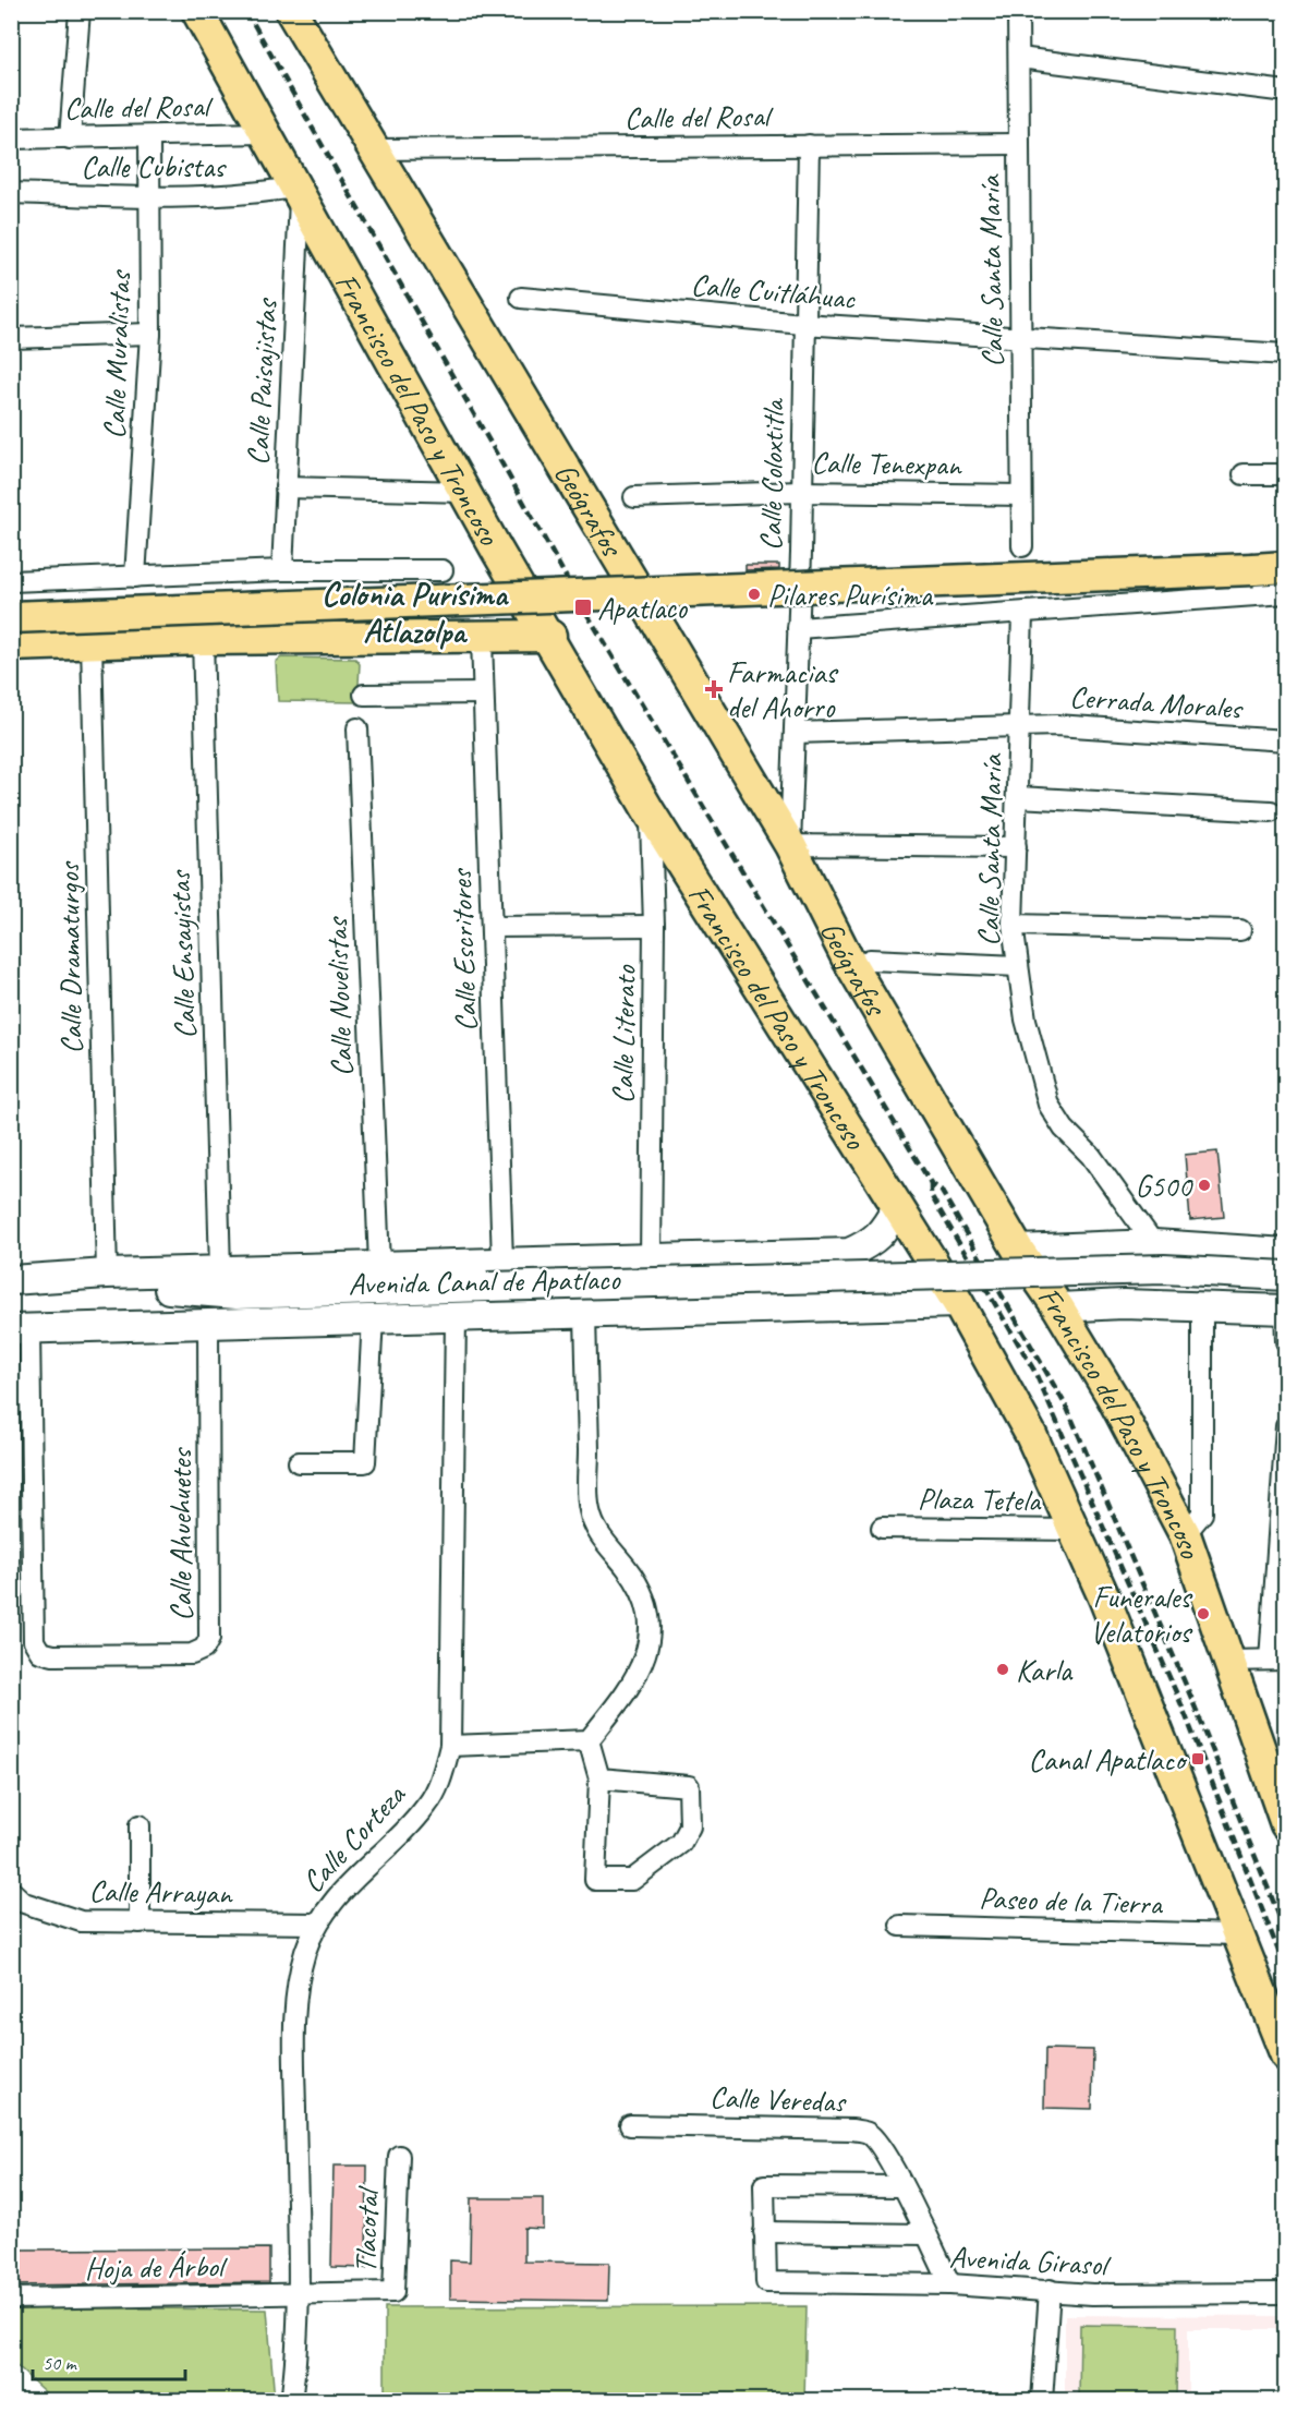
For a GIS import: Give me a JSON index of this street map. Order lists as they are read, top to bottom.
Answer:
{
  "streets": {
    "main road": ["Francisco del Paso y Troncoso", "Geógrafos"],
    "street": [
      "Calle del Rosal",
      "Calle Cubistas",
      "Calle Santa María",
      "Calle Cuitláhuac",
      "Calle Muralistas",
      "Calle Paisajistas",
      "Calle Tenexpan",
      "Calle Coloxtitla",
      "Cerrada Morales",
      "Calle Escritores",
      "Calle Ensayistas",
      "Calle Dramaturgos",
      "Calle Novelistas",
      "Calle Literato",
      "Avenida Canal de Apatlaco",
      "Plaza Tetela",
      "Calle Ahuehuetes",
      "Calle Corteza",
      "Calle Arrayan",
      "Paseo de la Tierra",
      "Calle Veredas",
      "Tlacotal",
      "Avenida Girasol",
      "Hoja de Árbol"
    ]
  },
  "crossings": [
    ["Calle del Rosal", "Calle Santa María"],
    ["Calle del Rosal", "Calle Muralistas"],
    ["Calle del Rosal", "Francisco del Paso y Troncoso"],
    ["Calle del Rosal", "Calle Coloxtitla"],
    ["Calle del Rosal", "Geógrafos"],
    ["Calle Cubistas", "Calle Muralistas"],
    ["Calle Cubistas", "Calle Paisajistas"],
    ["Calle Cubistas", "Francisco del Paso y Troncoso"],
    ["Calle Santa María", "Calle Cuitláhuac"],
    ["Calle Santa María", "Calle Tenexpan"],
    ["Calle Santa María", "Cerrada Morales"],
    ["Calle Cuitláhuac", "Calle Coloxtitla"],
    ["Calle Paisajistas", "Francisco del Paso y Troncoso"],
    ["Francisco del Paso y Troncoso", "Geógrafos"],
    ["Francisco del Paso y Troncoso", "Calle Literato"],
    ["Francisco del Paso y Troncoso", "Avenida Canal de Apatlaco"],
    ["Francisco del Paso y Troncoso", "Plaza Tetela"],
    ["Francisco del Paso y Troncoso", "Paseo de la Tierra"],
    ["Calle Tenexpan", "Calle Coloxtitla"],
    ["Calle Coloxtitla", "Geógrafos"],
    ["Calle Coloxtitla", "Cerrada Morales"],
    ["Calle Escritores", "Avenida Canal de Apatlaco"],
    ["Calle Ensayistas", "Avenida Canal de Apatlaco"],
    ["Calle Dramaturgos", "Avenida Canal de Apatlaco"],
    ["Calle Novelistas", "Avenida Canal de Apatlaco"],
    ["Calle Literato", "Avenida Canal de Apatlaco"],
    ["Avenida Canal de Apatlaco", "Calle Ahuehuetes"],
    ["Avenida Canal de Apatlaco", "Calle Corteza"],
    ["Calle Corteza", "Calle Arrayan"],
    ["Calle Corteza", "Tlacotal"],
    ["Calle Corteza", "Hoja de Árbol"],
    ["Calle Veredas", "Avenida Girasol"],
    ["Tlacotal", "Hoja de Árbol"]
  ],
  "districts": ["Colonia Purísima Atlazolpa"],
  "places": {
    "other": [
      "Pilares Purísima",
      "G500",
      "Funerales Velatorios",
      "Karla"
    ],
    "transit": ["Apatlaco", "Canal Apatlaco"],
    "health": ["Farmacias del Ahorro"]
  },
  "scale_bar": "50 m"
}
